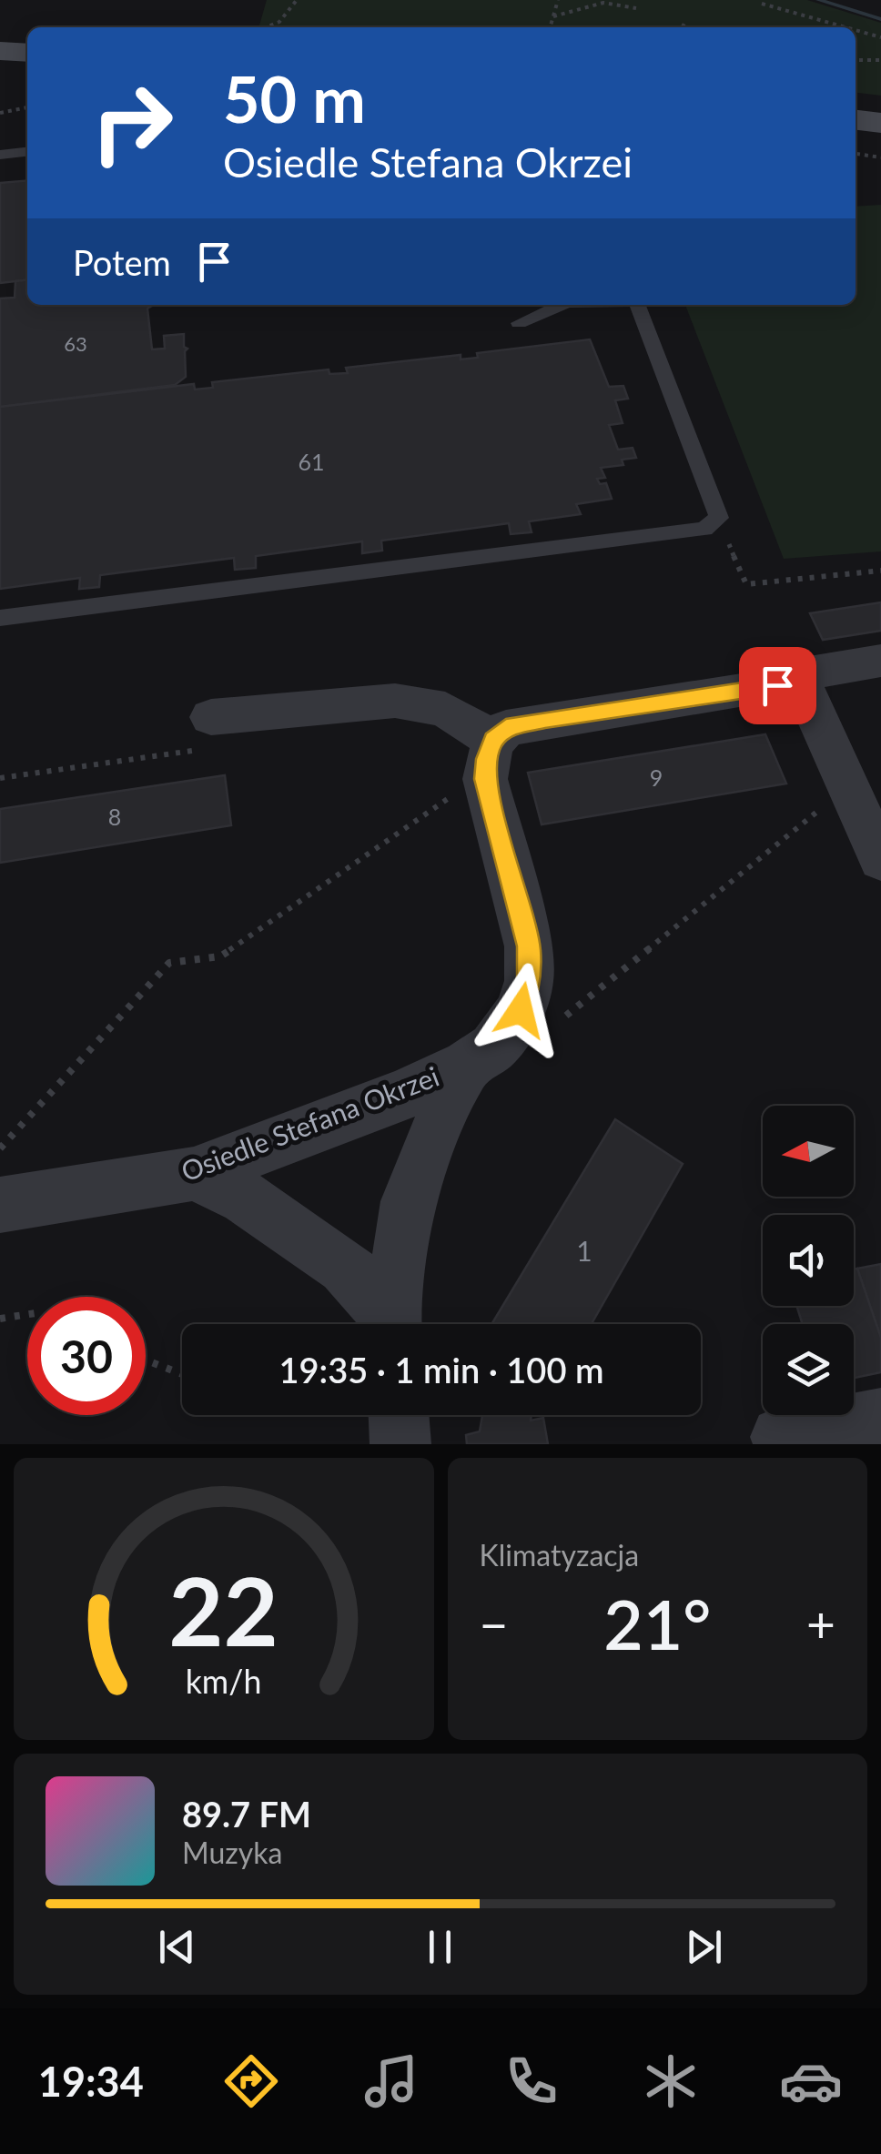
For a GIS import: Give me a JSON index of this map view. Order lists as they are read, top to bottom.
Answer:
{
  "streets": {
    "street": ["Osiedle Stefana Okrzei"]
  },
  "house_numbers": [
    "63",
    "61",
    "9",
    "8",
    "1"
  ],
  "north": "left",
  "page": {
    "turn": ["50 m", "Osiedle Stefana Okrzei"],
    "then": "Potem",
    "limit": "30",
    "trip": "19:35 · 1 min · 100 m",
    "tile": "Klimatyzacja",
    "heat": ["−", "21°", "+"],
    "song": ["89.7 FM", "Muzyka"],
    "tabs": "19:34",
    "gauge": ["22", "km/h"]
  }
}
